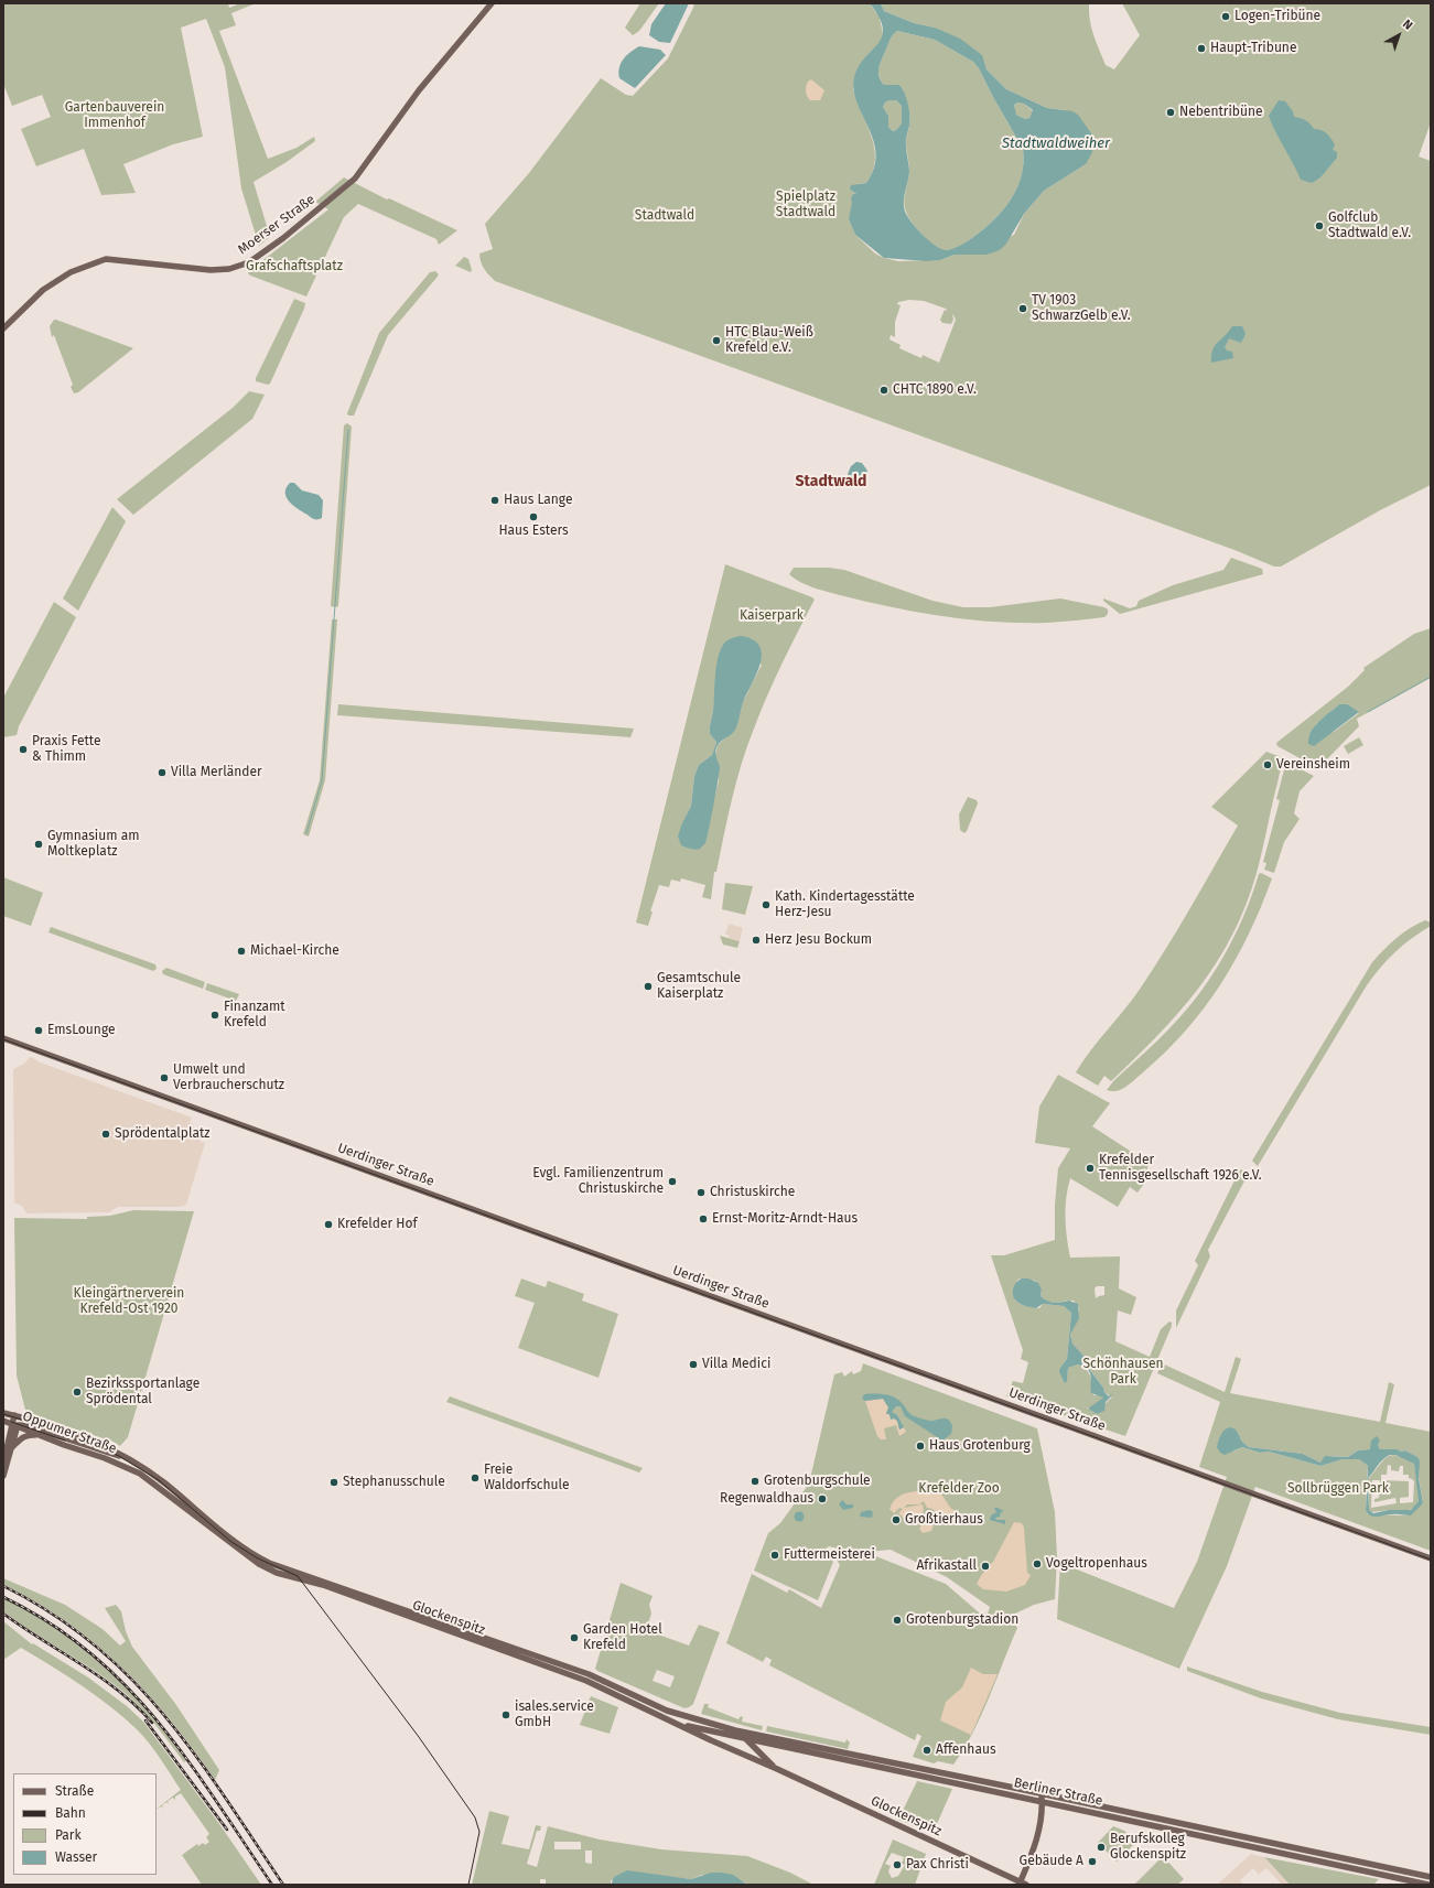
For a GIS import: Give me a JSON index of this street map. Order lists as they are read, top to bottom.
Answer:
{
  "streets": {
    "main road": [
      "Moerser Straße",
      "Uerdinger Straße",
      "Oppumer Straße",
      "Glockenspitz",
      "Berliner Straße"
    ]
  },
  "crossings": [
    ["Oppumer Straße", "Glockenspitz"],
    ["Glockenspitz", "Berliner Straße"]
  ],
  "districts": ["Stadtwald"],
  "water": ["Stadtwaldweiher"],
  "parks": [
    "Gartenbauverein Immenhof",
    "Spielplatz Stadtwald",
    "Stadtwald",
    "Grafschaftsplatz",
    "Kaiserpark",
    "Kleingärtnerverein Krefeld-Ost 1920",
    "Schönhausen Park",
    "Krefelder Zoo",
    "Sollbrüggen Park"
  ],
  "places": [
    "Logen-Tribüne",
    "Haupt-Tribune",
    "Nebentribüne",
    "Golfclub Stadtwald e.V.",
    "TV 1903 SchwarzGelb e.V.",
    "HTC Blau-Weiß Krefeld e.V.",
    "CHTC 1890 e.V.",
    "Haus Lange",
    "Haus Esters",
    "Praxis Fette & Thimm",
    "Vereinsheim",
    "Villa Merländer",
    "Gymnasium am Moltkeplatz",
    "Kath. Kindertagesstätte Herz-Jesu",
    "Herz Jesu Bockum",
    "Michael-Kirche",
    "Gesamtschule Kaiserplatz",
    "Finanzamt Krefeld",
    "EmsLounge",
    "Umwelt und Verbraucherschutz",
    "Sprödentalplatz",
    "Krefelder Tennisgesellschaft 1926 e.V.",
    "Evgl. Familienzentrum Christuskirche",
    "Christuskirche",
    "Ernst-Moritz-Arndt-Haus",
    "Krefelder Hof",
    "Villa Medici",
    "Bezirkssportanlage Sprödental",
    "Haus Grotenburg",
    "Freie Waldorfschule",
    "Grotenburgschule",
    "Stephanusschule",
    "Regenwaldhaus",
    "Großtierhaus",
    "Futtermeisterei",
    "Vogeltropenhaus",
    "Afrikastall",
    "Grotenburgstadion",
    "Garden Hotel Krefeld",
    "isales.service GmbH",
    "Affenhaus",
    "Berufskolleg Glockenspitz",
    "Gebäude A",
    "Pax Christi"
  ],
  "legend": [
    "Straße",
    "Bahn",
    "Park",
    "Wasser"
  ],
  "north": "top right"
}
